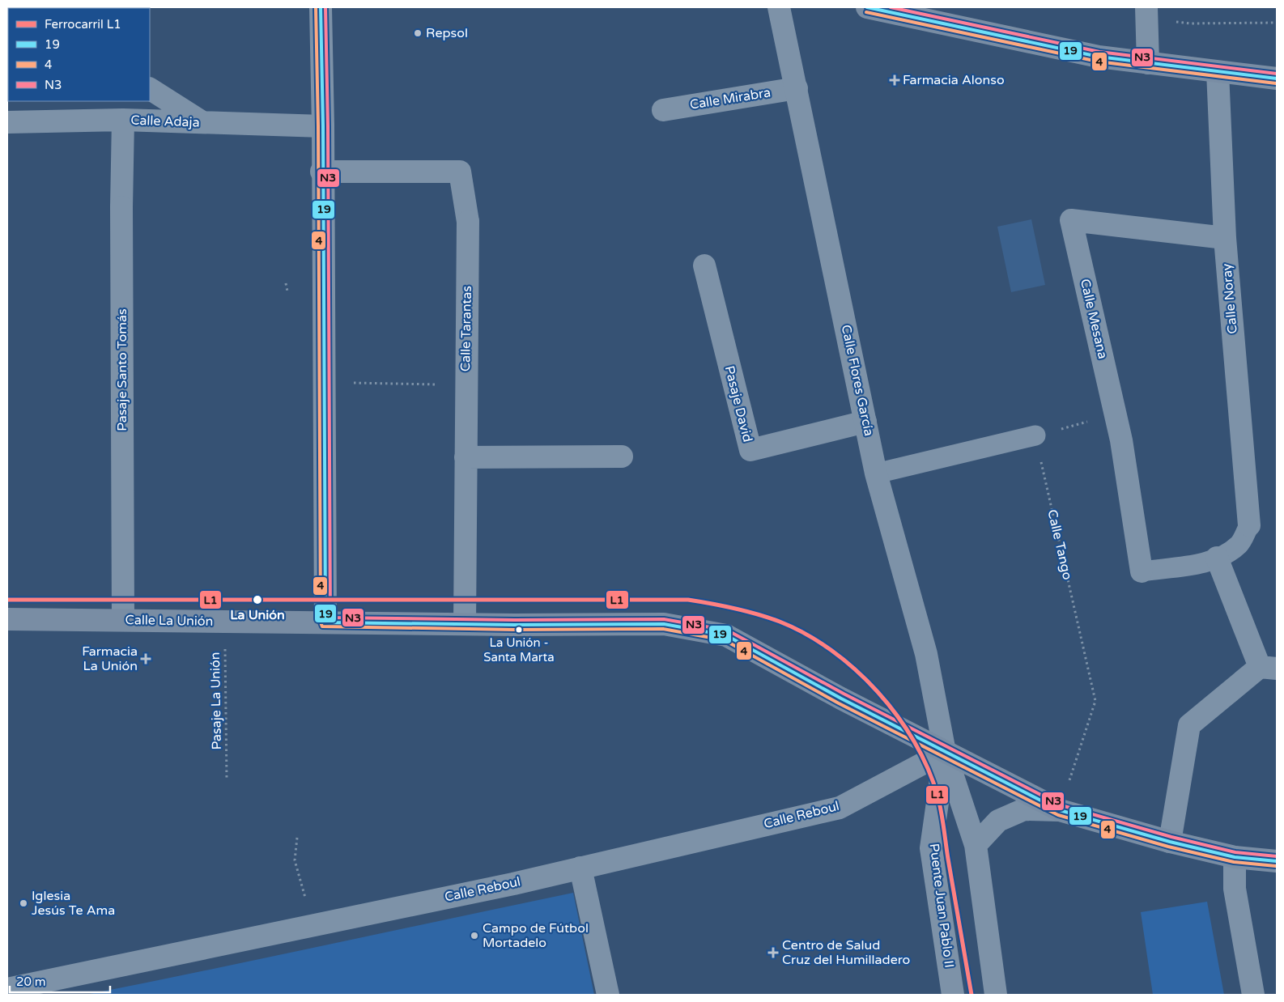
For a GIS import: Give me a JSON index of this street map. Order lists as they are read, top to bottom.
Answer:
{
  "streets": {
    "main road": ["Calle La Unión"],
    "street": [
      "Calle Mirabra",
      "Calle Adaja",
      "Calle Noray",
      "Calle Mesana",
      "Calle Tarantas",
      "Pasaje Santo Tomás",
      "Calle Flores García",
      "Pasaje David",
      "Calle Reboul",
      "Puente Juan Pablo II"
    ],
    "path": ["Calle Tango", "Pasaje La Unión"]
  },
  "crossings": [
    ["Calle Mirabra", "Calle Flores García"],
    ["Calle Adaja", "Pasaje Santo Tomás"],
    ["Calle Noray", "Calle Mesana"],
    ["Calle Tarantas", "Calle La Unión"],
    ["Pasaje Santo Tomás", "Calle La Unión"],
    ["Calle Flores García", "Pasaje David"],
    ["Calle Flores García", "Calle La Unión"],
    ["Calle Flores García", "Calle Reboul"],
    ["Calle Flores García", "Puente Juan Pablo II"],
    ["Calle Tango", "Calle La Unión"],
    ["Calle La Unión", "Pasaje La Unión"],
    ["Calle La Unión", "Calle Reboul"],
    ["Calle La Unión", "Puente Juan Pablo II"],
    ["Calle Reboul", "Puente Juan Pablo II"]
  ],
  "places": {
    "other": [
      "Repsol",
      "La Unión",
      "La Unión - Santa Marta",
      "Iglesia Jesús Te Ama",
      "Campo de Fútbol Mortadelo"
    ],
    "health": ["Farmacia Alonso", "Farmacia La Unión", "Centro de Salud Cruz del Humilladero"]
  },
  "lines": [
    "transit line 19",
    "transit line 4",
    "transit line N3",
    "rail line L1"
  ],
  "legend": [
    "Ferrocarril L1",
    "19",
    "4",
    "N3"
  ],
  "scale_bar": "20 m"
}
